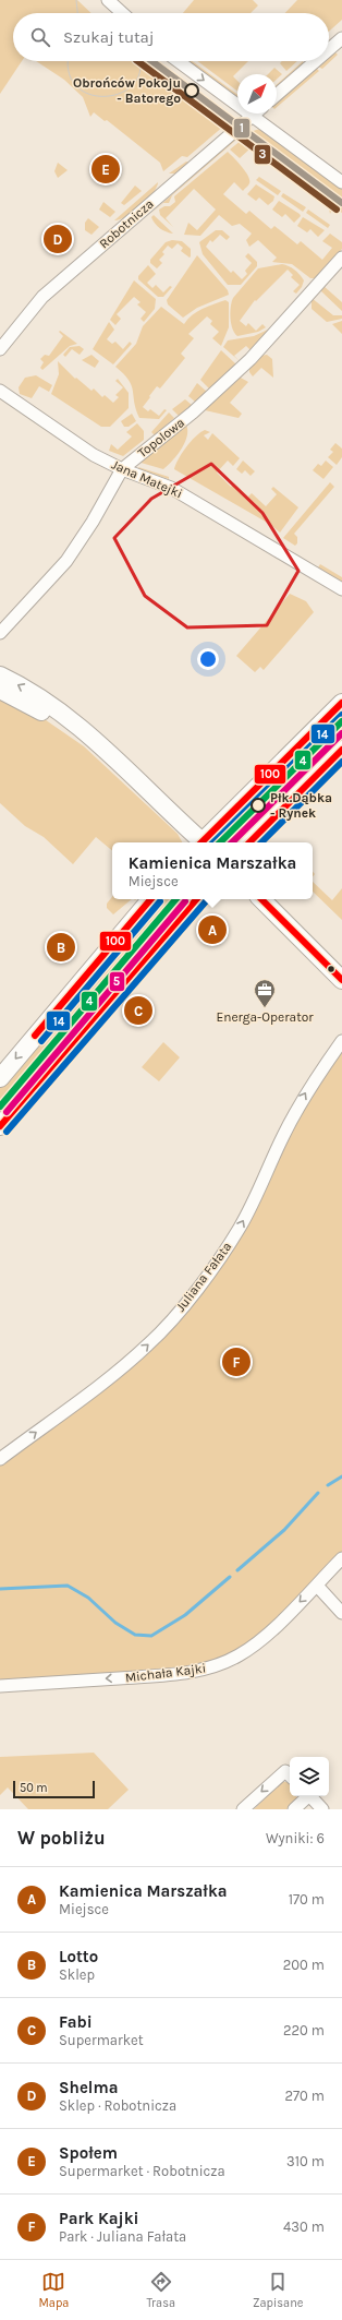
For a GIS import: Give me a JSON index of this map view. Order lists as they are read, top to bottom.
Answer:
{
  "streets": {
    "street": [
      "Robotnicza",
      "Topolowa",
      "Jana Matejki",
      "Juliana Fałata",
      "Michała Kajki"
    ]
  },
  "crossings": [
    ["Topolowa", "Jana Matejki"]
  ],
  "one_way": ["Juliana Fałata", "Michała Kajki"],
  "places": {
    "other": ["Obrońców Pokoju - Batorego", "Płk.Dąbka - Rynek"],
    "office": ["Energa-Operator"]
  },
  "lines": [
    "transit line 1",
    "transit line 3",
    "transit line 100",
    "transit line 14",
    "transit line 4",
    "transit line 5"
  ],
  "scale_bar": "50 m",
  "north": "top right",
  "page": {
    "search": "Szukaj tutaj",
    "pins": [
      "E",
      "D",
      "A",
      "B",
      "C",
      "F"
    ],
    "popup": ["Kamienica Marszałka", "Miejsce"],
    "scale": "50 m",
    "heading": ["W pobliżu", "Wyniki: 6"],
    "list": [
      {
        "mark": "A",
        "name": "Kamienica Marszałka",
        "note": "Miejsce",
        "value": "170 m"
      },
      {
        "mark": "B",
        "name": "Lotto",
        "note": "Sklep",
        "value": "200 m"
      },
      {
        "mark": "C",
        "name": "Fabi",
        "note": "Supermarket",
        "value": "220 m"
      },
      {
        "mark": "D",
        "name": "Shelma",
        "note": "Sklep · Robotnicza",
        "value": "270 m"
      },
      {
        "mark": "E",
        "name": "Społem",
        "note": "Supermarket · Robotnicza",
        "value": "310 m"
      },
      {
        "mark": "F",
        "name": "Park Kajki",
        "note": "Park · Juliana Fałata",
        "value": "430 m"
      }
    ],
    "nav": ["Mapa", "Trasa", "Zapisane"]
  }
}
